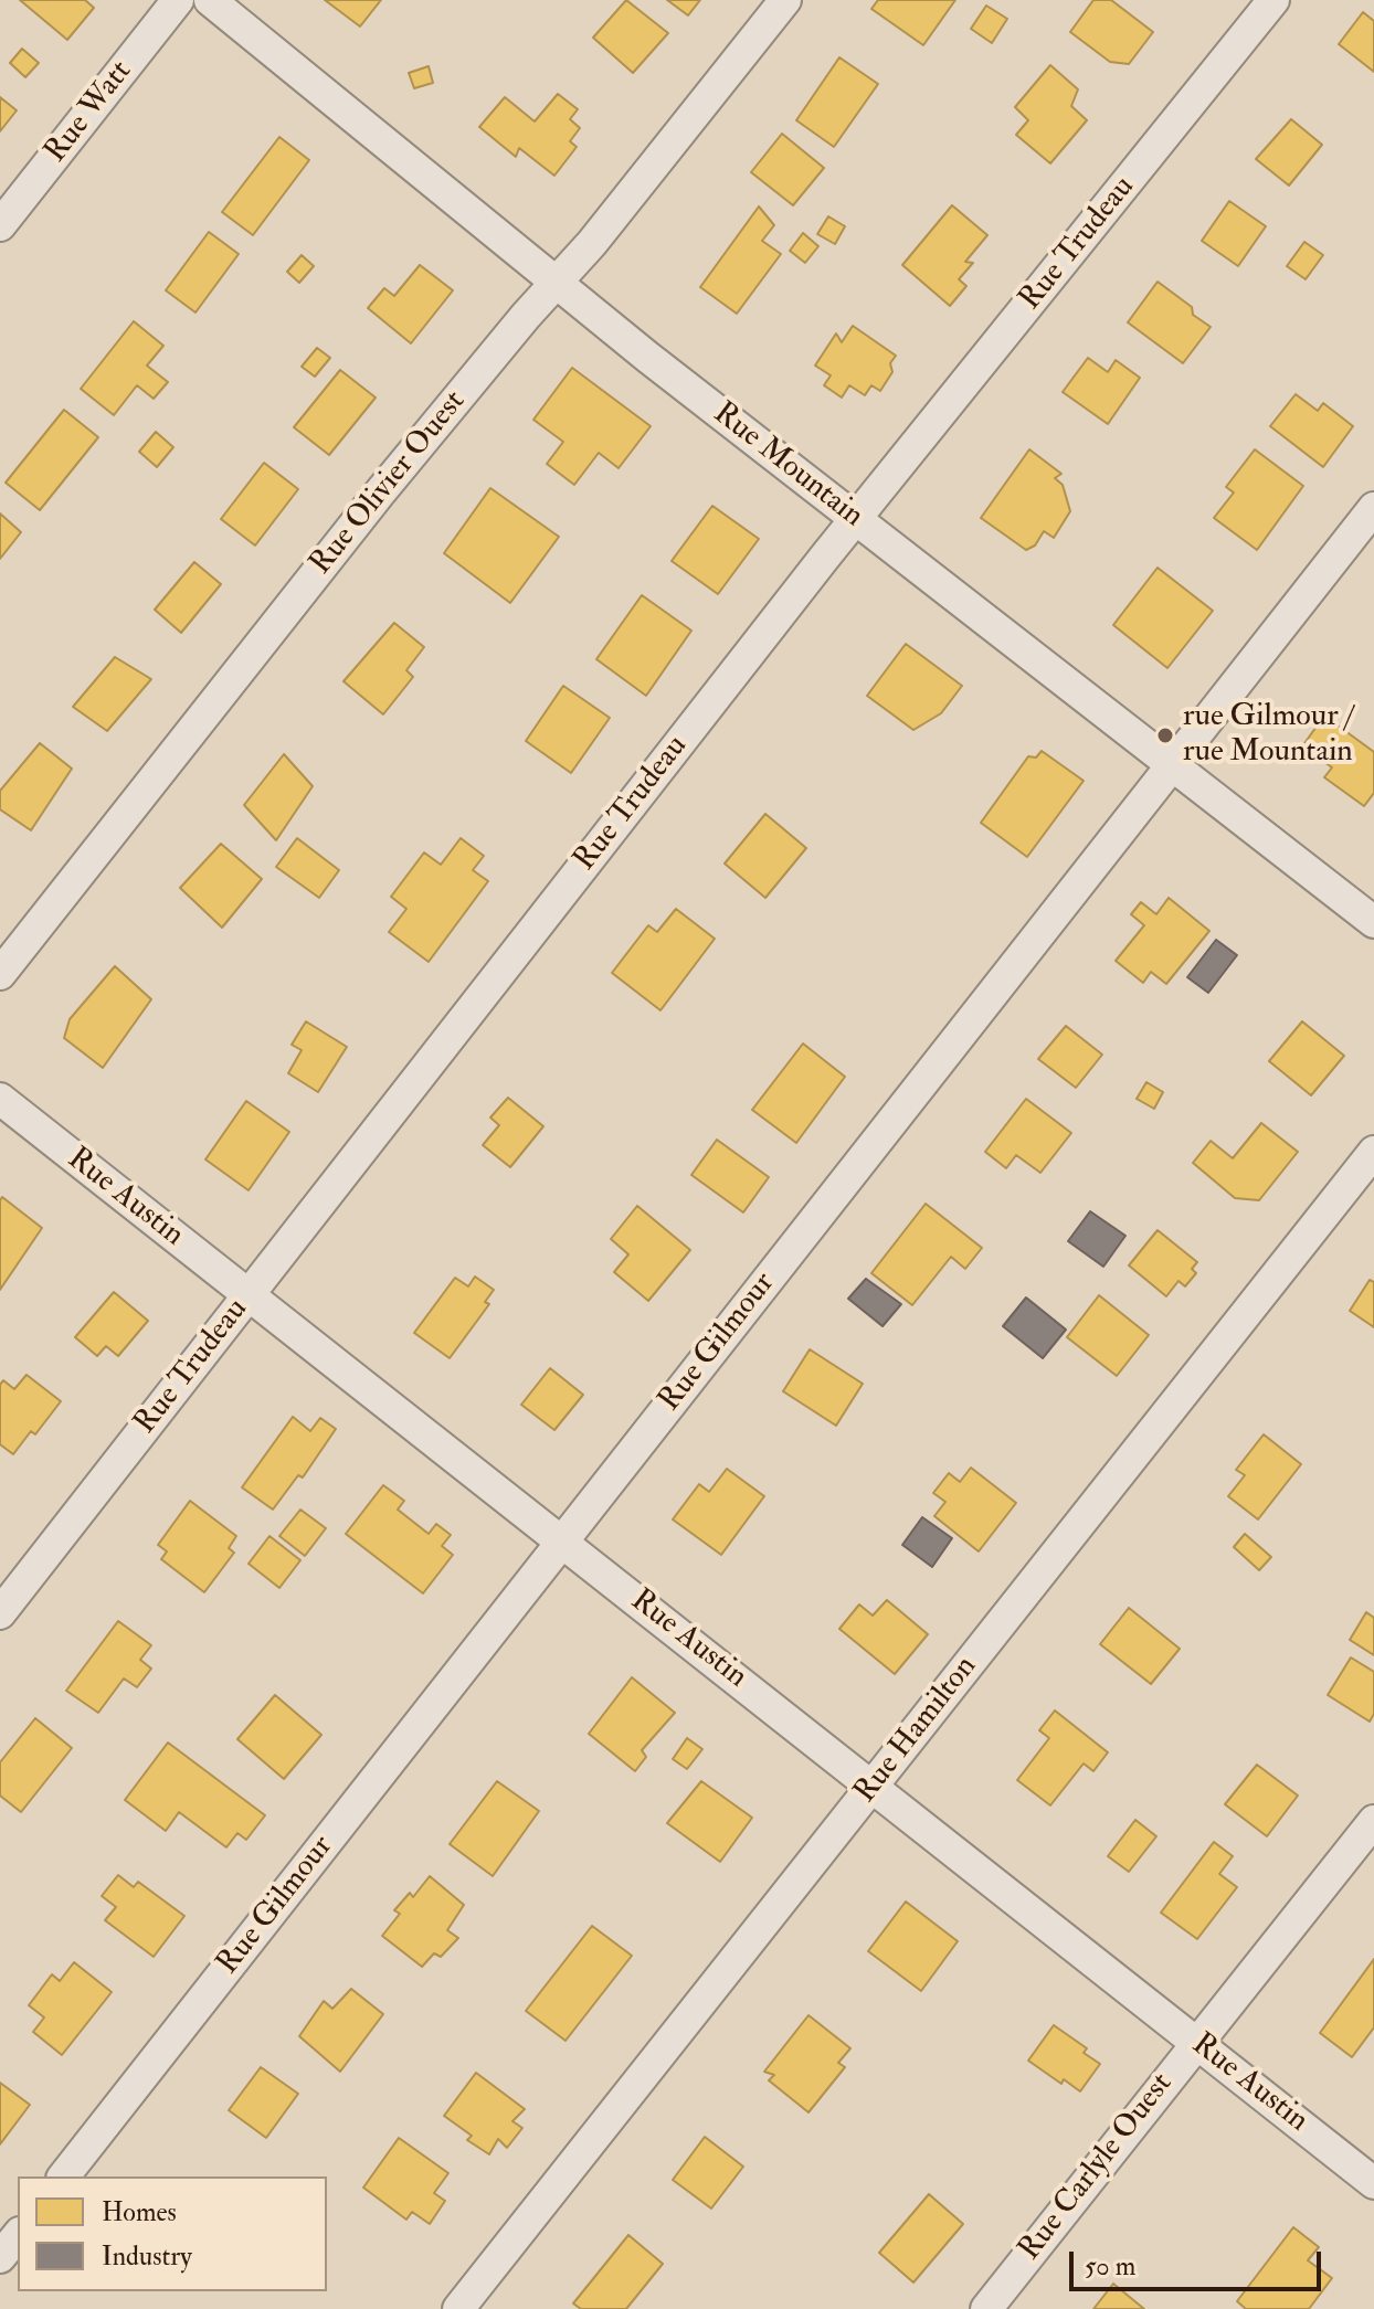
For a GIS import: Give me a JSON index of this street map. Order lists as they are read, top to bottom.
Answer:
{
  "streets": {
    "street": [
      "Rue Watt",
      "Rue Trudeau",
      "Rue Mountain",
      "Rue Olivier Ouest",
      "Rue Austin",
      "Rue Gilmour",
      "Rue Hamilton",
      "Rue Carlyle Ouest"
    ]
  },
  "crossings": [
    ["Rue Trudeau", "Rue Mountain"],
    ["Rue Trudeau", "Rue Austin"],
    ["Rue Mountain", "Rue Olivier Ouest"],
    ["Rue Mountain", "Rue Gilmour"],
    ["Rue Austin", "Rue Gilmour"],
    ["Rue Austin", "Rue Hamilton"],
    ["Rue Austin", "Rue Carlyle Ouest"]
  ],
  "places": ["rue Gilmour / rue Mountain"],
  "legend": ["Homes", "Industry"],
  "scale_bar": "50 m"
}
